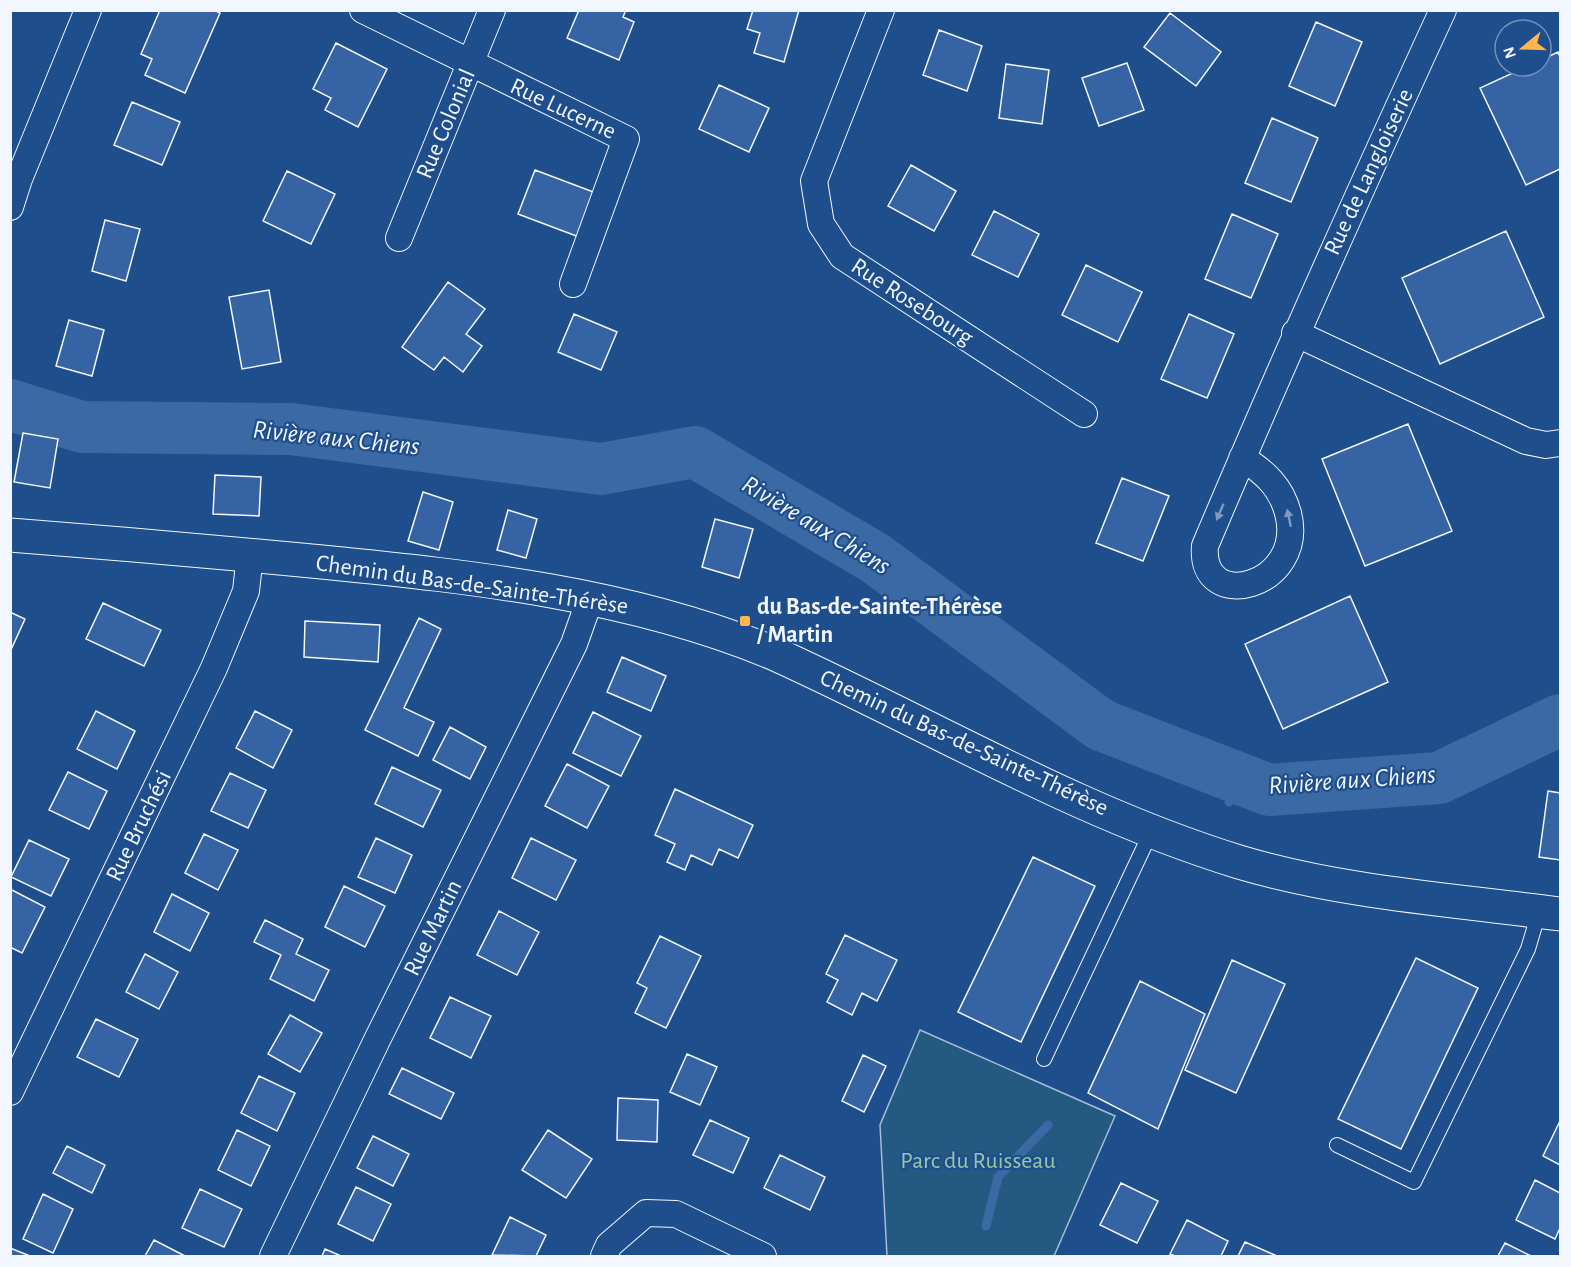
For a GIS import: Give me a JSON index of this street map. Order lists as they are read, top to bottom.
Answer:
{
  "streets": {
    "street": [
      "Rue Lucerne",
      "Rue Colonial",
      "Rue de Langloiserie",
      "Rue Rosebourg",
      "Chemin du Bas-de-Sainte-Thérèse",
      "Rue Bruchési",
      "Rue Martin"
    ]
  },
  "crossings": [
    ["Rue Lucerne", "Rue Colonial"],
    ["Chemin du Bas-de-Sainte-Thérèse", "Rue Bruchési"],
    ["Chemin du Bas-de-Sainte-Thérèse", "Rue Martin"]
  ],
  "water": ["Rivière aux Chiens"],
  "parks": ["Parc du Ruisseau"],
  "places": {
    "transit": ["du Bas-de-Sainte-Thérèse / Martin"]
  },
  "north": "left"
}
